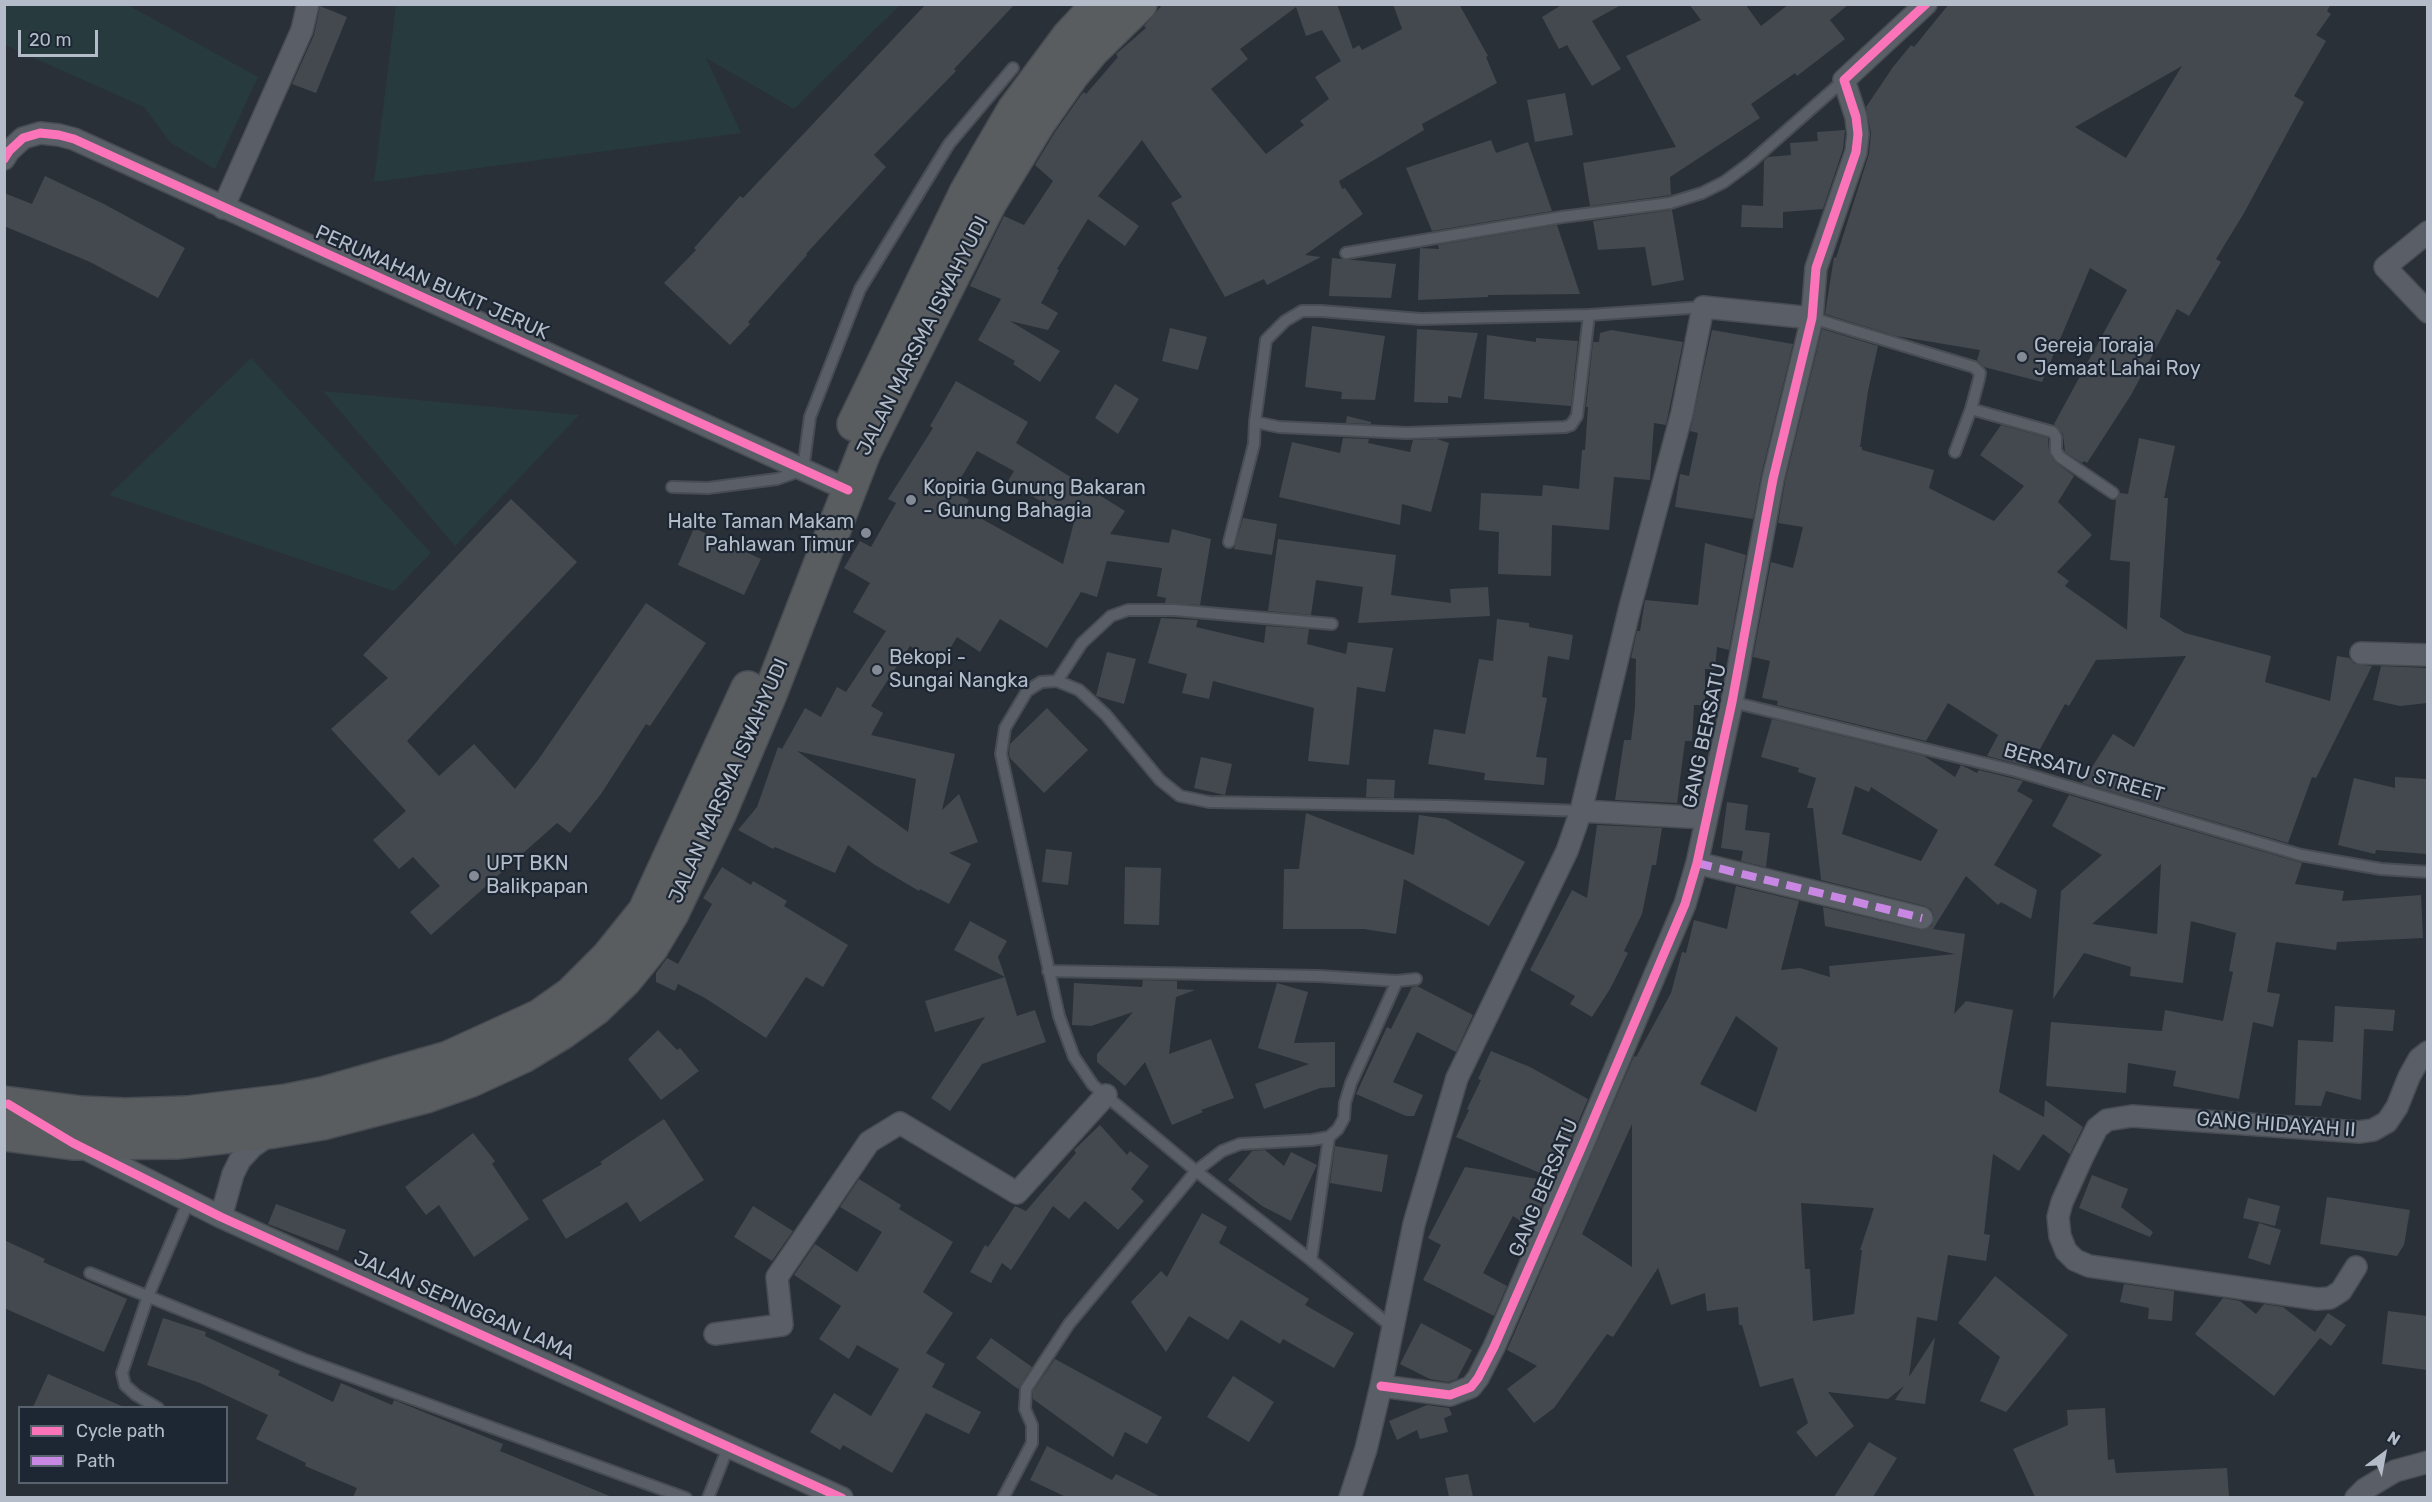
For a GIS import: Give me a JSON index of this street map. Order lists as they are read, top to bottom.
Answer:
{
  "streets": {
    "highway": ["JALAN MARSMA ISWAHYUDI"],
    "street": [
      "PERUMAHAN BUKIT JERUK",
      "GANG BERSATU",
      "GANG HIDAYAH II",
      "JALAN SEPINGGAN LAMA"
    ],
    "lane": ["BERSATU STREET"]
  },
  "crossings": [
    ["PERUMAHAN BUKIT JERUK", "JALAN MARSMA ISWAHYUDI"],
    ["JALAN MARSMA ISWAHYUDI", "JALAN SEPINGGAN LAMA"],
    ["GANG BERSATU", "BERSATU STREET"]
  ],
  "places": [
    "Gereja Toraja Jemaat Lahai Roy",
    "Kopiria Gunung Bakaran - Gunung Bahagia",
    "Halte Taman Makam Pahlawan Timur",
    "Bekopi - Sungai Nangka",
    "UPT BKN Balikpapan"
  ],
  "legend": ["Cycle path", "Path"],
  "scale_bar": "20 m",
  "north": "top right"
}
